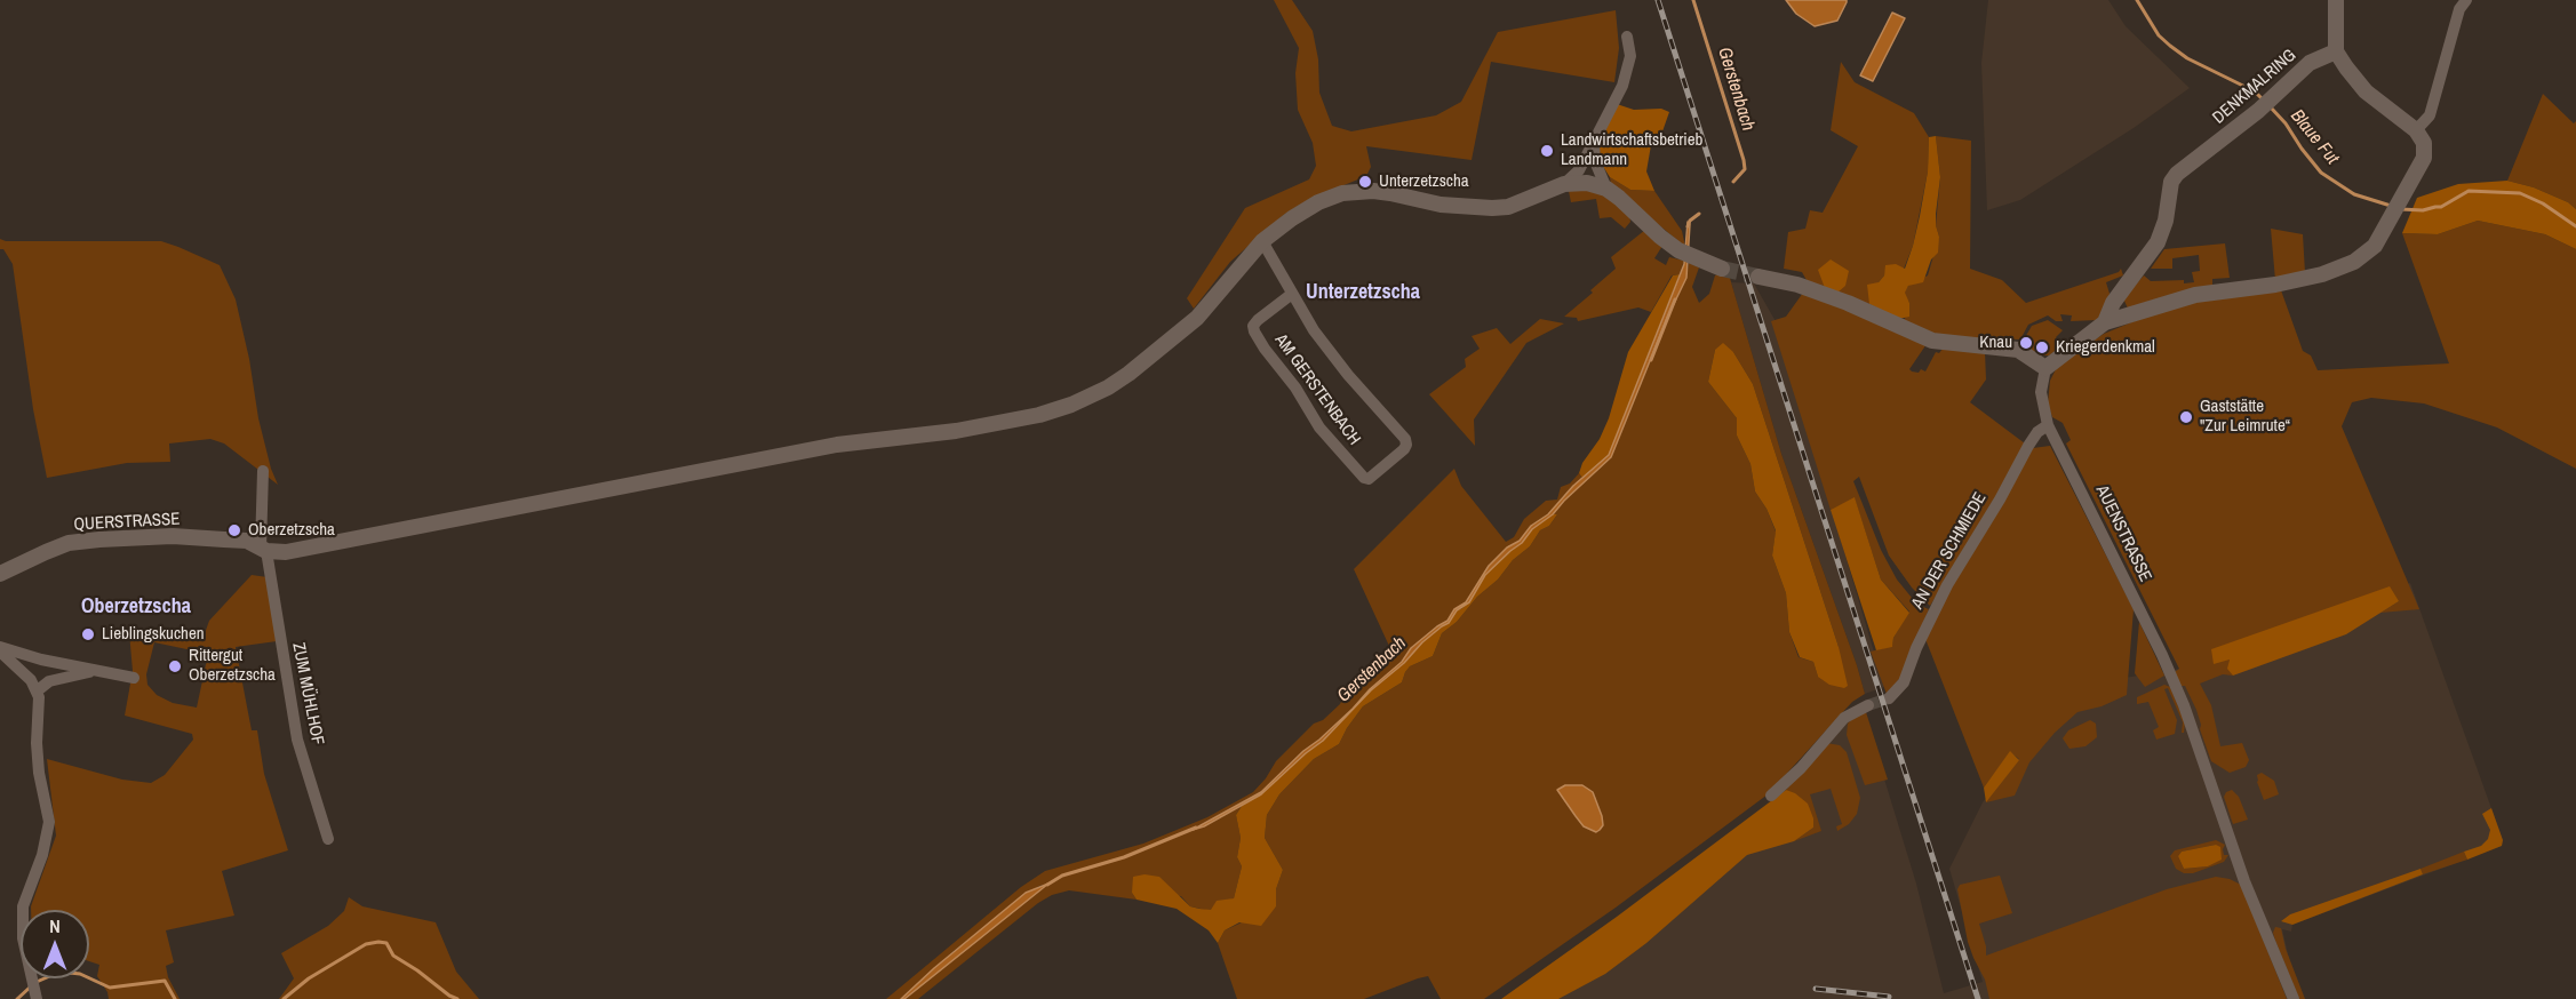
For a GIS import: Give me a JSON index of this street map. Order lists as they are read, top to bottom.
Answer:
{
  "streets": {
    "street": [
      "DENKMALRING",
      "AM GERSTENBACH",
      "QUERSTRASSE",
      "AUENSTRASSE",
      "AN DER SCHMIEDE",
      "ZUM MÜHLHOF"
    ]
  },
  "crossings": [
    ["DENKMALRING", "AUENSTRASSE"],
    ["AM GERSTENBACH", "QUERSTRASSE"],
    ["QUERSTRASSE", "ZUM MÜHLHOF"],
    ["AUENSTRASSE", "AN DER SCHMIEDE"]
  ],
  "districts": ["Unterzetzscha", "Oberzetzscha"],
  "water": ["Gerstenbach", "Blaue Fut"],
  "places": [
    "Landwirtschaftsbetrieb Landmann",
    "Unterzetzscha",
    "Knau",
    "Kriegerdenkmal",
    "Gaststätte \"Zur Leimrute“",
    "Oberzetzscha",
    "Lieblingskuchen",
    "Rittergut Oberzetzscha"
  ],
  "north": "top"
}
